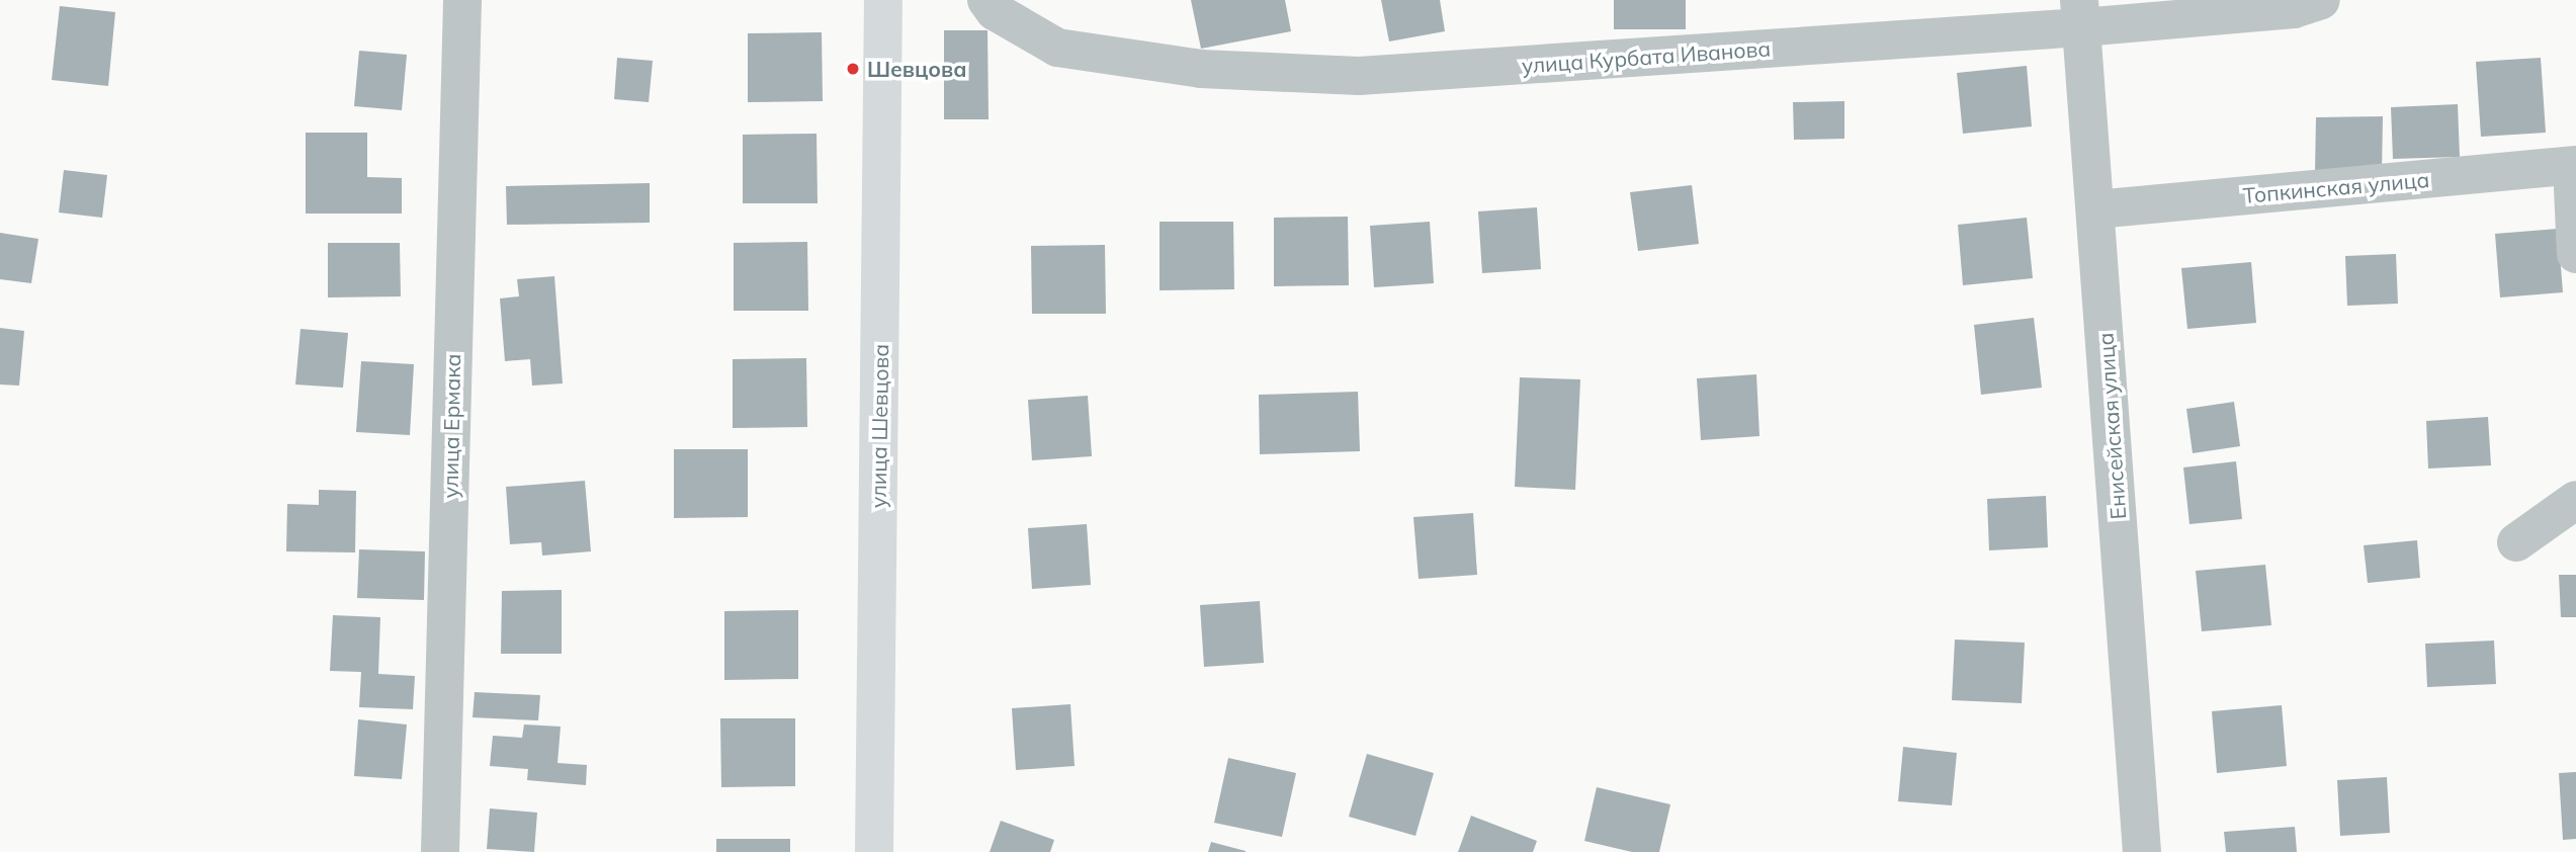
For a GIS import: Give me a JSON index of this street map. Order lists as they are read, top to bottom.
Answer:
{
  "streets": {
    "main road": ["улица Шевцова"],
    "street": [
      "улица Курбата Иванова",
      "Топкинская улица",
      "улица Ермака",
      "Енисейская улица"
    ]
  },
  "crossings": [
    ["улица Курбата Иванова", "Енисейская улица"],
    ["Топкинская улица", "Енисейская улица"]
  ],
  "places": ["Шевцова"]
}
